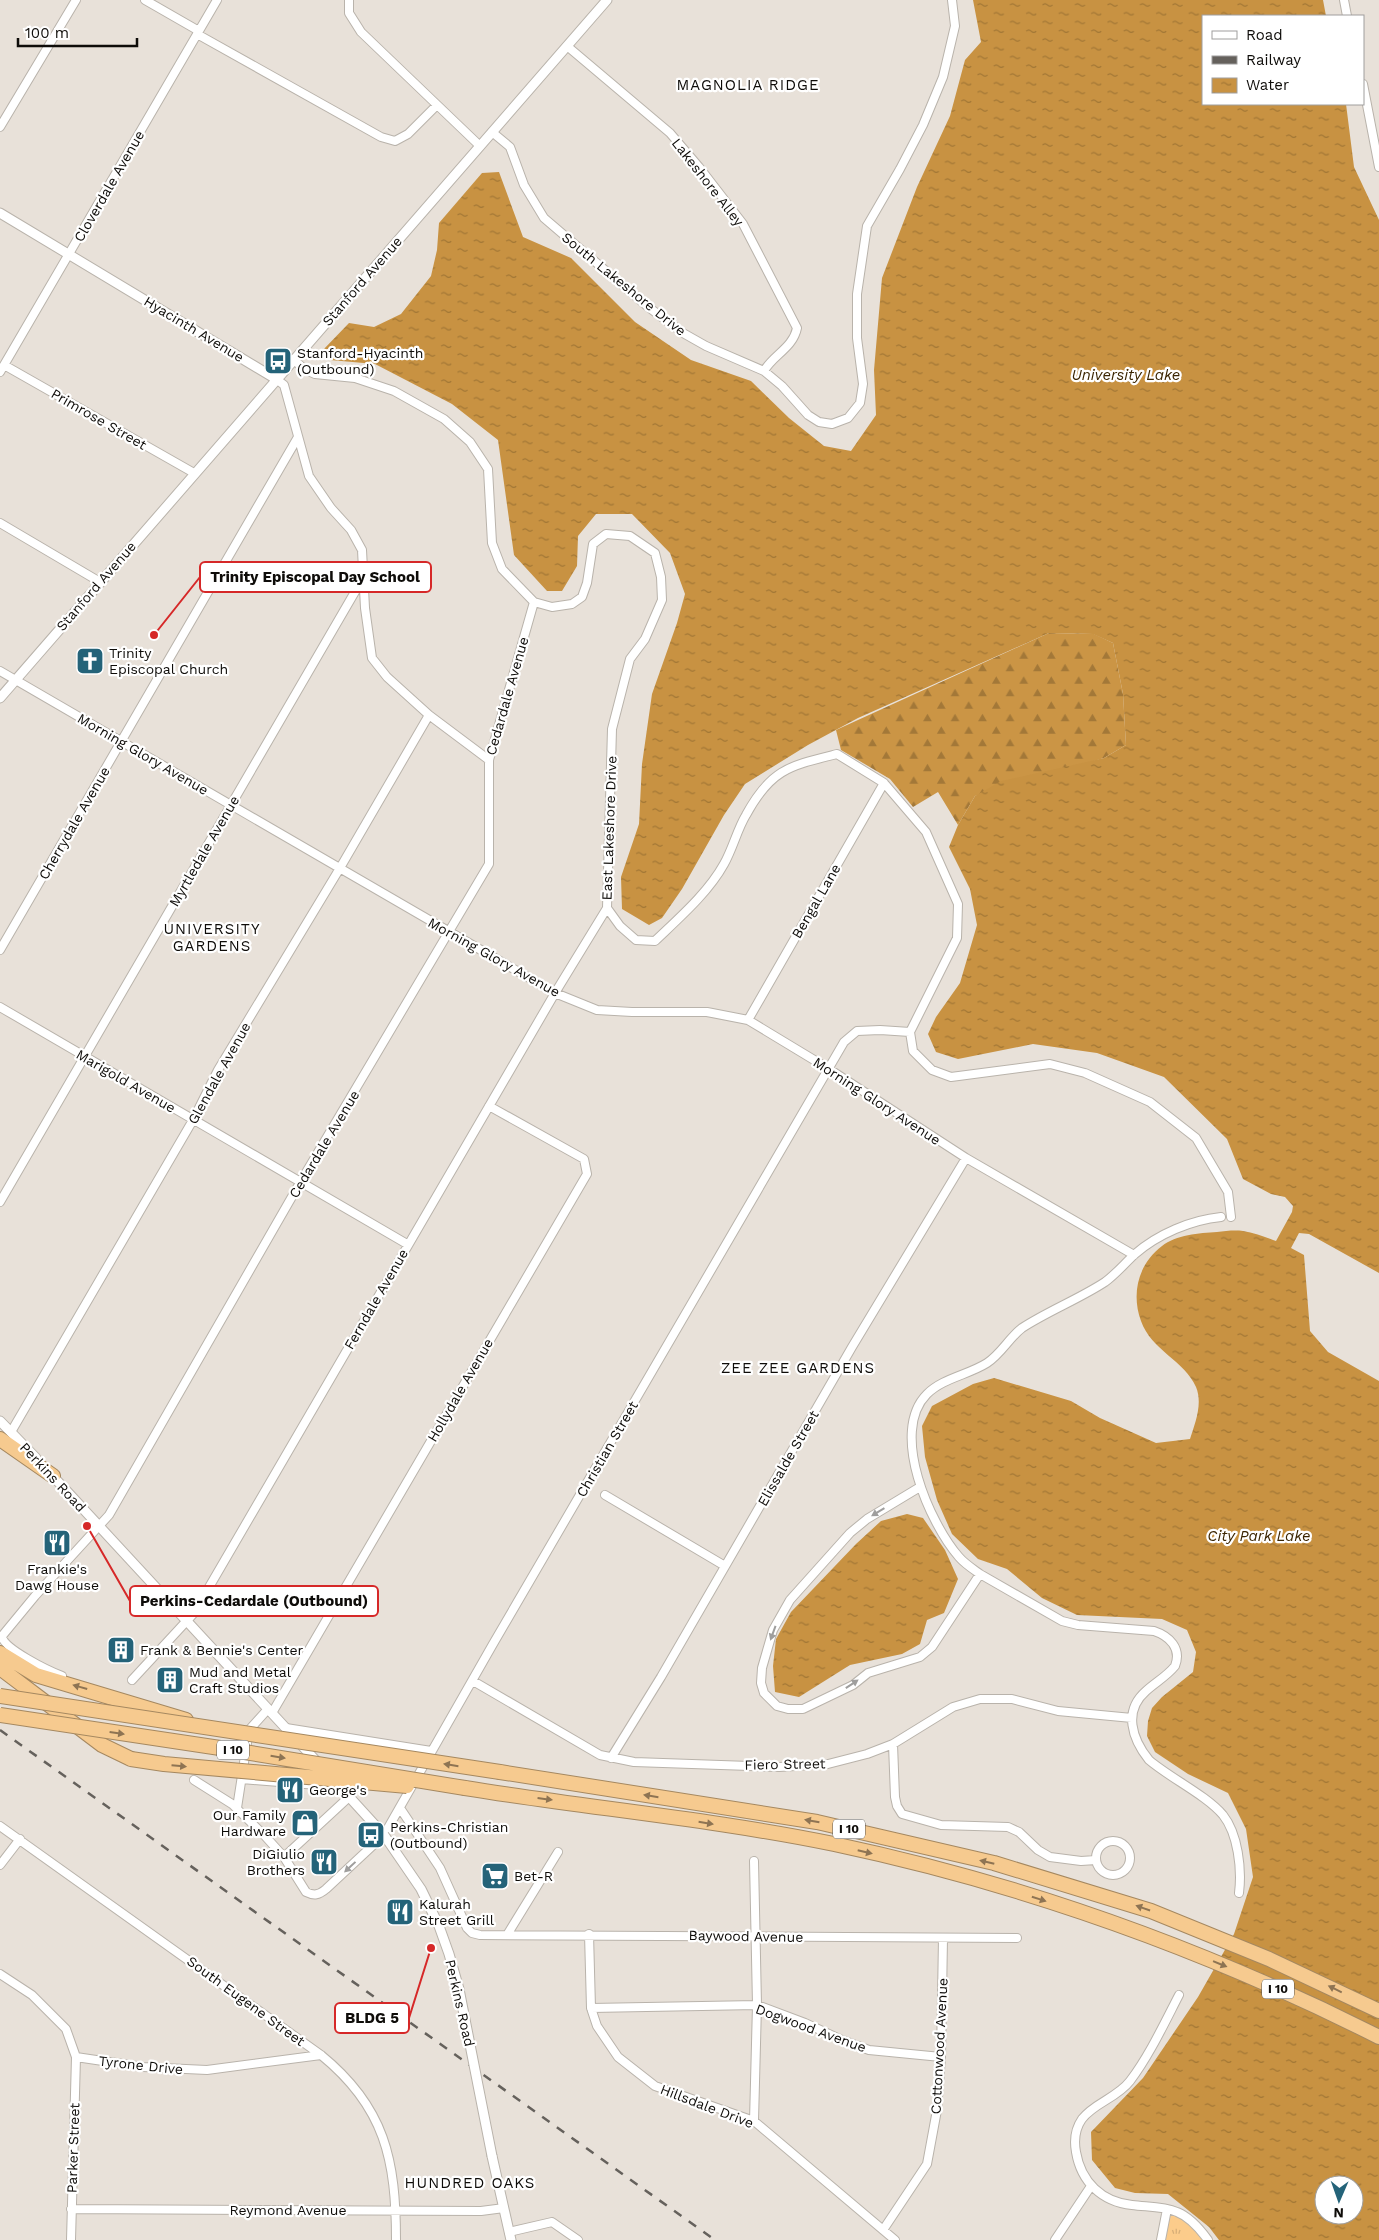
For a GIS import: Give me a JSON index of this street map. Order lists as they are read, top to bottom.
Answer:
{
  "streets": {
    "highway": ["I 10"],
    "street": [
      "Lakeshore Alley",
      "Cloverdale Avenue",
      "Stanford Avenue",
      "South Lakeshore Drive",
      "Hyacinth Avenue",
      "Primrose Street",
      "Cedardale Avenue",
      "Morning Glory Avenue",
      "Cherrydale Avenue",
      "East Lakeshore Drive",
      "Myrtledale Avenue",
      "Bengal Lane",
      "Glendale Avenue",
      "Marigold Avenue",
      "Ferndale Avenue",
      "Hollydale Avenue",
      "Christian Street",
      "Elissalde Street",
      "Perkins Road",
      "Fiero Street",
      "Baywood Avenue",
      "South Eugene Street",
      "Dogwood Avenue",
      "Cottonwood Avenue",
      "Tyrone Drive",
      "Hillsdale Drive",
      "Parker Street",
      "Reymond Avenue"
    ]
  },
  "crossings": [
    ["Lakeshore Alley", "Stanford Avenue"],
    ["Lakeshore Alley", "South Lakeshore Drive"],
    ["Cloverdale Avenue", "Hyacinth Avenue"],
    ["Cloverdale Avenue", "Primrose Street"],
    ["Stanford Avenue", "South Lakeshore Drive"],
    ["Stanford Avenue", "Hyacinth Avenue"],
    ["Stanford Avenue", "Primrose Street"],
    ["Stanford Avenue", "Morning Glory Avenue"],
    ["Hyacinth Avenue", "Cedardale Avenue"],
    ["Hyacinth Avenue", "Cherrydale Avenue"],
    ["Hyacinth Avenue", "Myrtledale Avenue"],
    ["Hyacinth Avenue", "Glendale Avenue"],
    ["Cedardale Avenue", "Morning Glory Avenue"],
    ["Cedardale Avenue", "East Lakeshore Drive"],
    ["Cedardale Avenue", "Marigold Avenue"],
    ["Cedardale Avenue", "Perkins Road"],
    ["Morning Glory Avenue", "Cherrydale Avenue"],
    ["Morning Glory Avenue", "Myrtledale Avenue"],
    ["Morning Glory Avenue", "Bengal Lane"],
    ["Morning Glory Avenue", "Glendale Avenue"],
    ["Morning Glory Avenue", "Ferndale Avenue"],
    ["Morning Glory Avenue", "Christian Street"],
    ["Morning Glory Avenue", "Elissalde Street"],
    ["East Lakeshore Drive", "Bengal Lane"],
    ["East Lakeshore Drive", "Ferndale Avenue"],
    ["East Lakeshore Drive", "Christian Street"],
    ["Myrtledale Avenue", "Marigold Avenue"],
    ["Glendale Avenue", "Marigold Avenue"],
    ["Glendale Avenue", "Perkins Road"],
    ["Marigold Avenue", "Ferndale Avenue"],
    ["Ferndale Avenue", "Hollydale Avenue"],
    ["Ferndale Avenue", "Perkins Road"],
    ["Hollydale Avenue", "Perkins Road"],
    ["Christian Street", "Perkins Road"],
    ["Christian Street", "Fiero Street"],
    ["Christian Street", "Baywood Avenue"],
    ["Elissalde Street", "Fiero Street"],
    ["Perkins Road", "Reymond Avenue"],
    ["Baywood Avenue", "Cottonwood Avenue"],
    ["Baywood Avenue", "Hillsdale Drive"],
    ["South Eugene Street", "Tyrone Drive"],
    ["South Eugene Street", "Reymond Avenue"],
    ["Dogwood Avenue", "Cottonwood Avenue"],
    ["Dogwood Avenue", "Hillsdale Drive"],
    ["Cottonwood Avenue", "Hillsdale Drive"],
    ["Tyrone Drive", "Parker Street"],
    ["Parker Street", "Reymond Avenue"]
  ],
  "districts": [
    "MAGNOLIA RIDGE",
    "UNIVERSITY GARDENS",
    "ZEE ZEE GARDENS",
    "HUNDRED OAKS"
  ],
  "water": ["University Lake", "City Park Lake"],
  "places": {
    "bus stop": ["Stanford-Hyacinth (Outbound)", "Perkins-Christian (Outbound)"],
    "other": ["Trinity Episcopal Day School", "Perkins-Cedardale (Outbound)", "BLDG 5"],
    "church": ["Trinity Episcopal Church"],
    "restaurant": [
      "Frankie's Dawg House",
      "George's",
      "DiGiulio Brothers",
      "Kalurah Street Grill"
    ],
    "building": ["Frank & Bennie's Center", "Mud and Metal Craft Studios"],
    "shop": ["Our Family Hardware"],
    "supermarket": ["Bet-R"]
  },
  "legend": ["Road", "Railway", "Water"],
  "scale_bar": "100 m",
  "north": "bottom"
}
